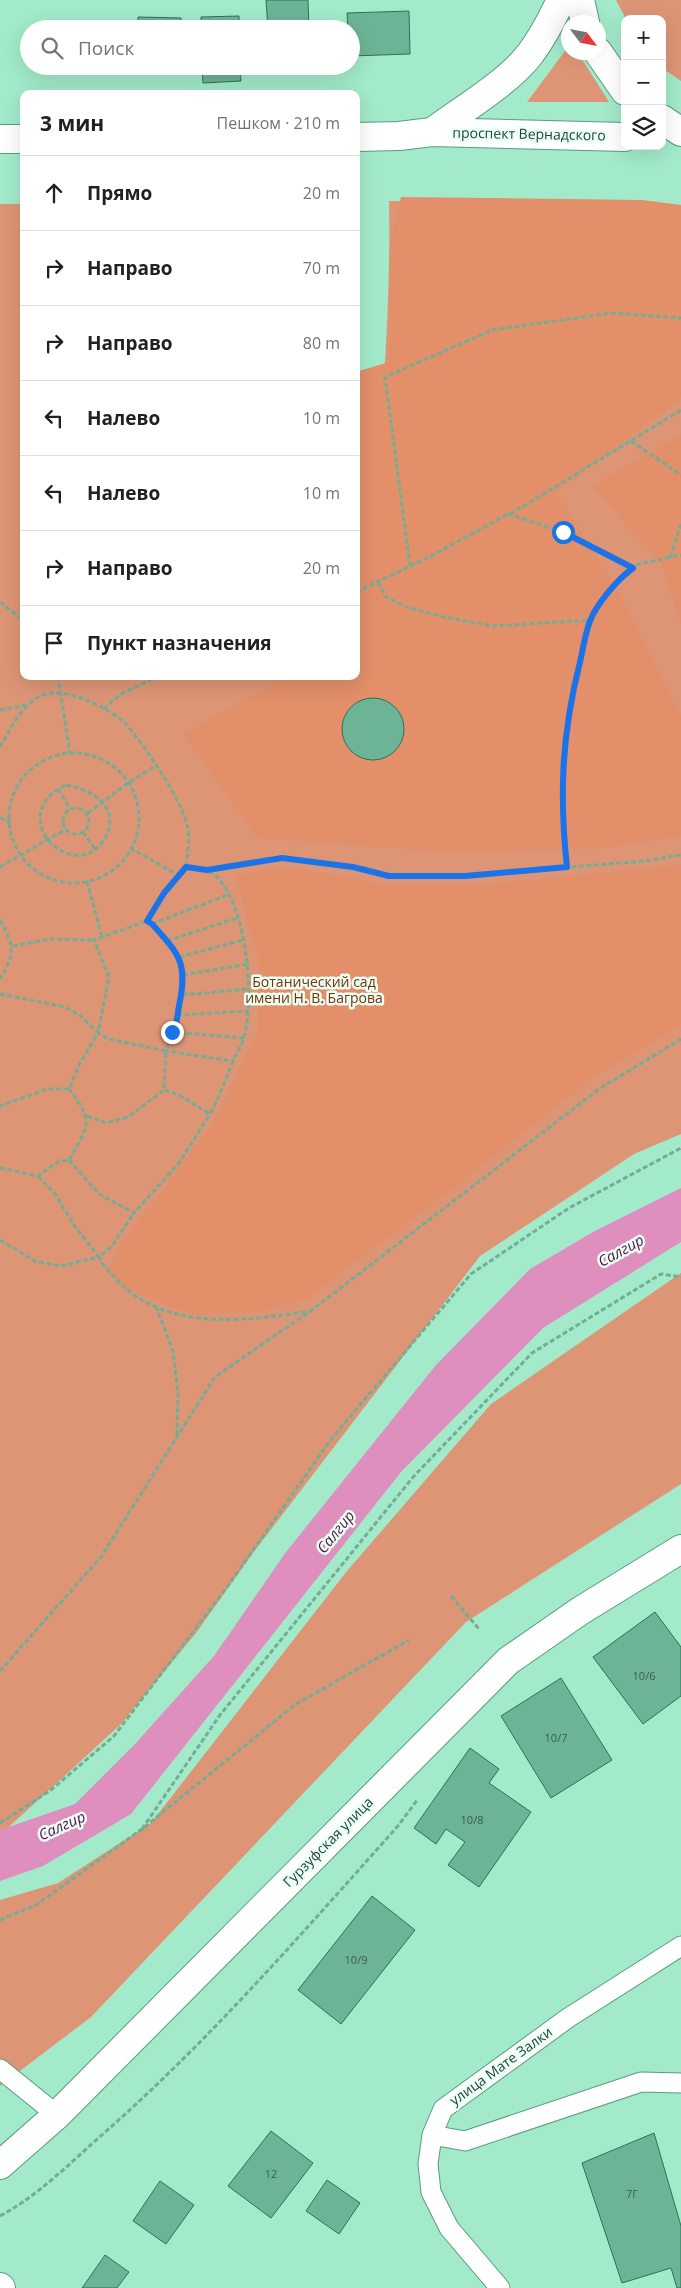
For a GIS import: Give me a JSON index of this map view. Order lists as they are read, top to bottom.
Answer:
{
  "streets": {
    "main road": ["проспект Вернадского", "Гурзуфская улица"],
    "lane": ["улица Мате Залки"]
  },
  "water": ["Салгир"],
  "parks": ["Ботанический сад имени Н. В. Багрова"],
  "house_numbers": [
    "10/6",
    "10/7",
    "10/8",
    "10/9",
    "12",
    "7Г"
  ],
  "north": "bottom right",
  "page": {
    "map_buttons": ["+", "−"],
    "search": "Поиск",
    "heading": ["3 мин", "Пешком · 210 m"],
    "list": [
      ["Прямо", "20 m"],
      ["Направо", "70 m"],
      ["Направо", "80 m"],
      ["Налево", "10 m"],
      ["Налево", "10 m"],
      ["Направо", "20 m"],
      "Пункт назначения"
    ]
  }
}
